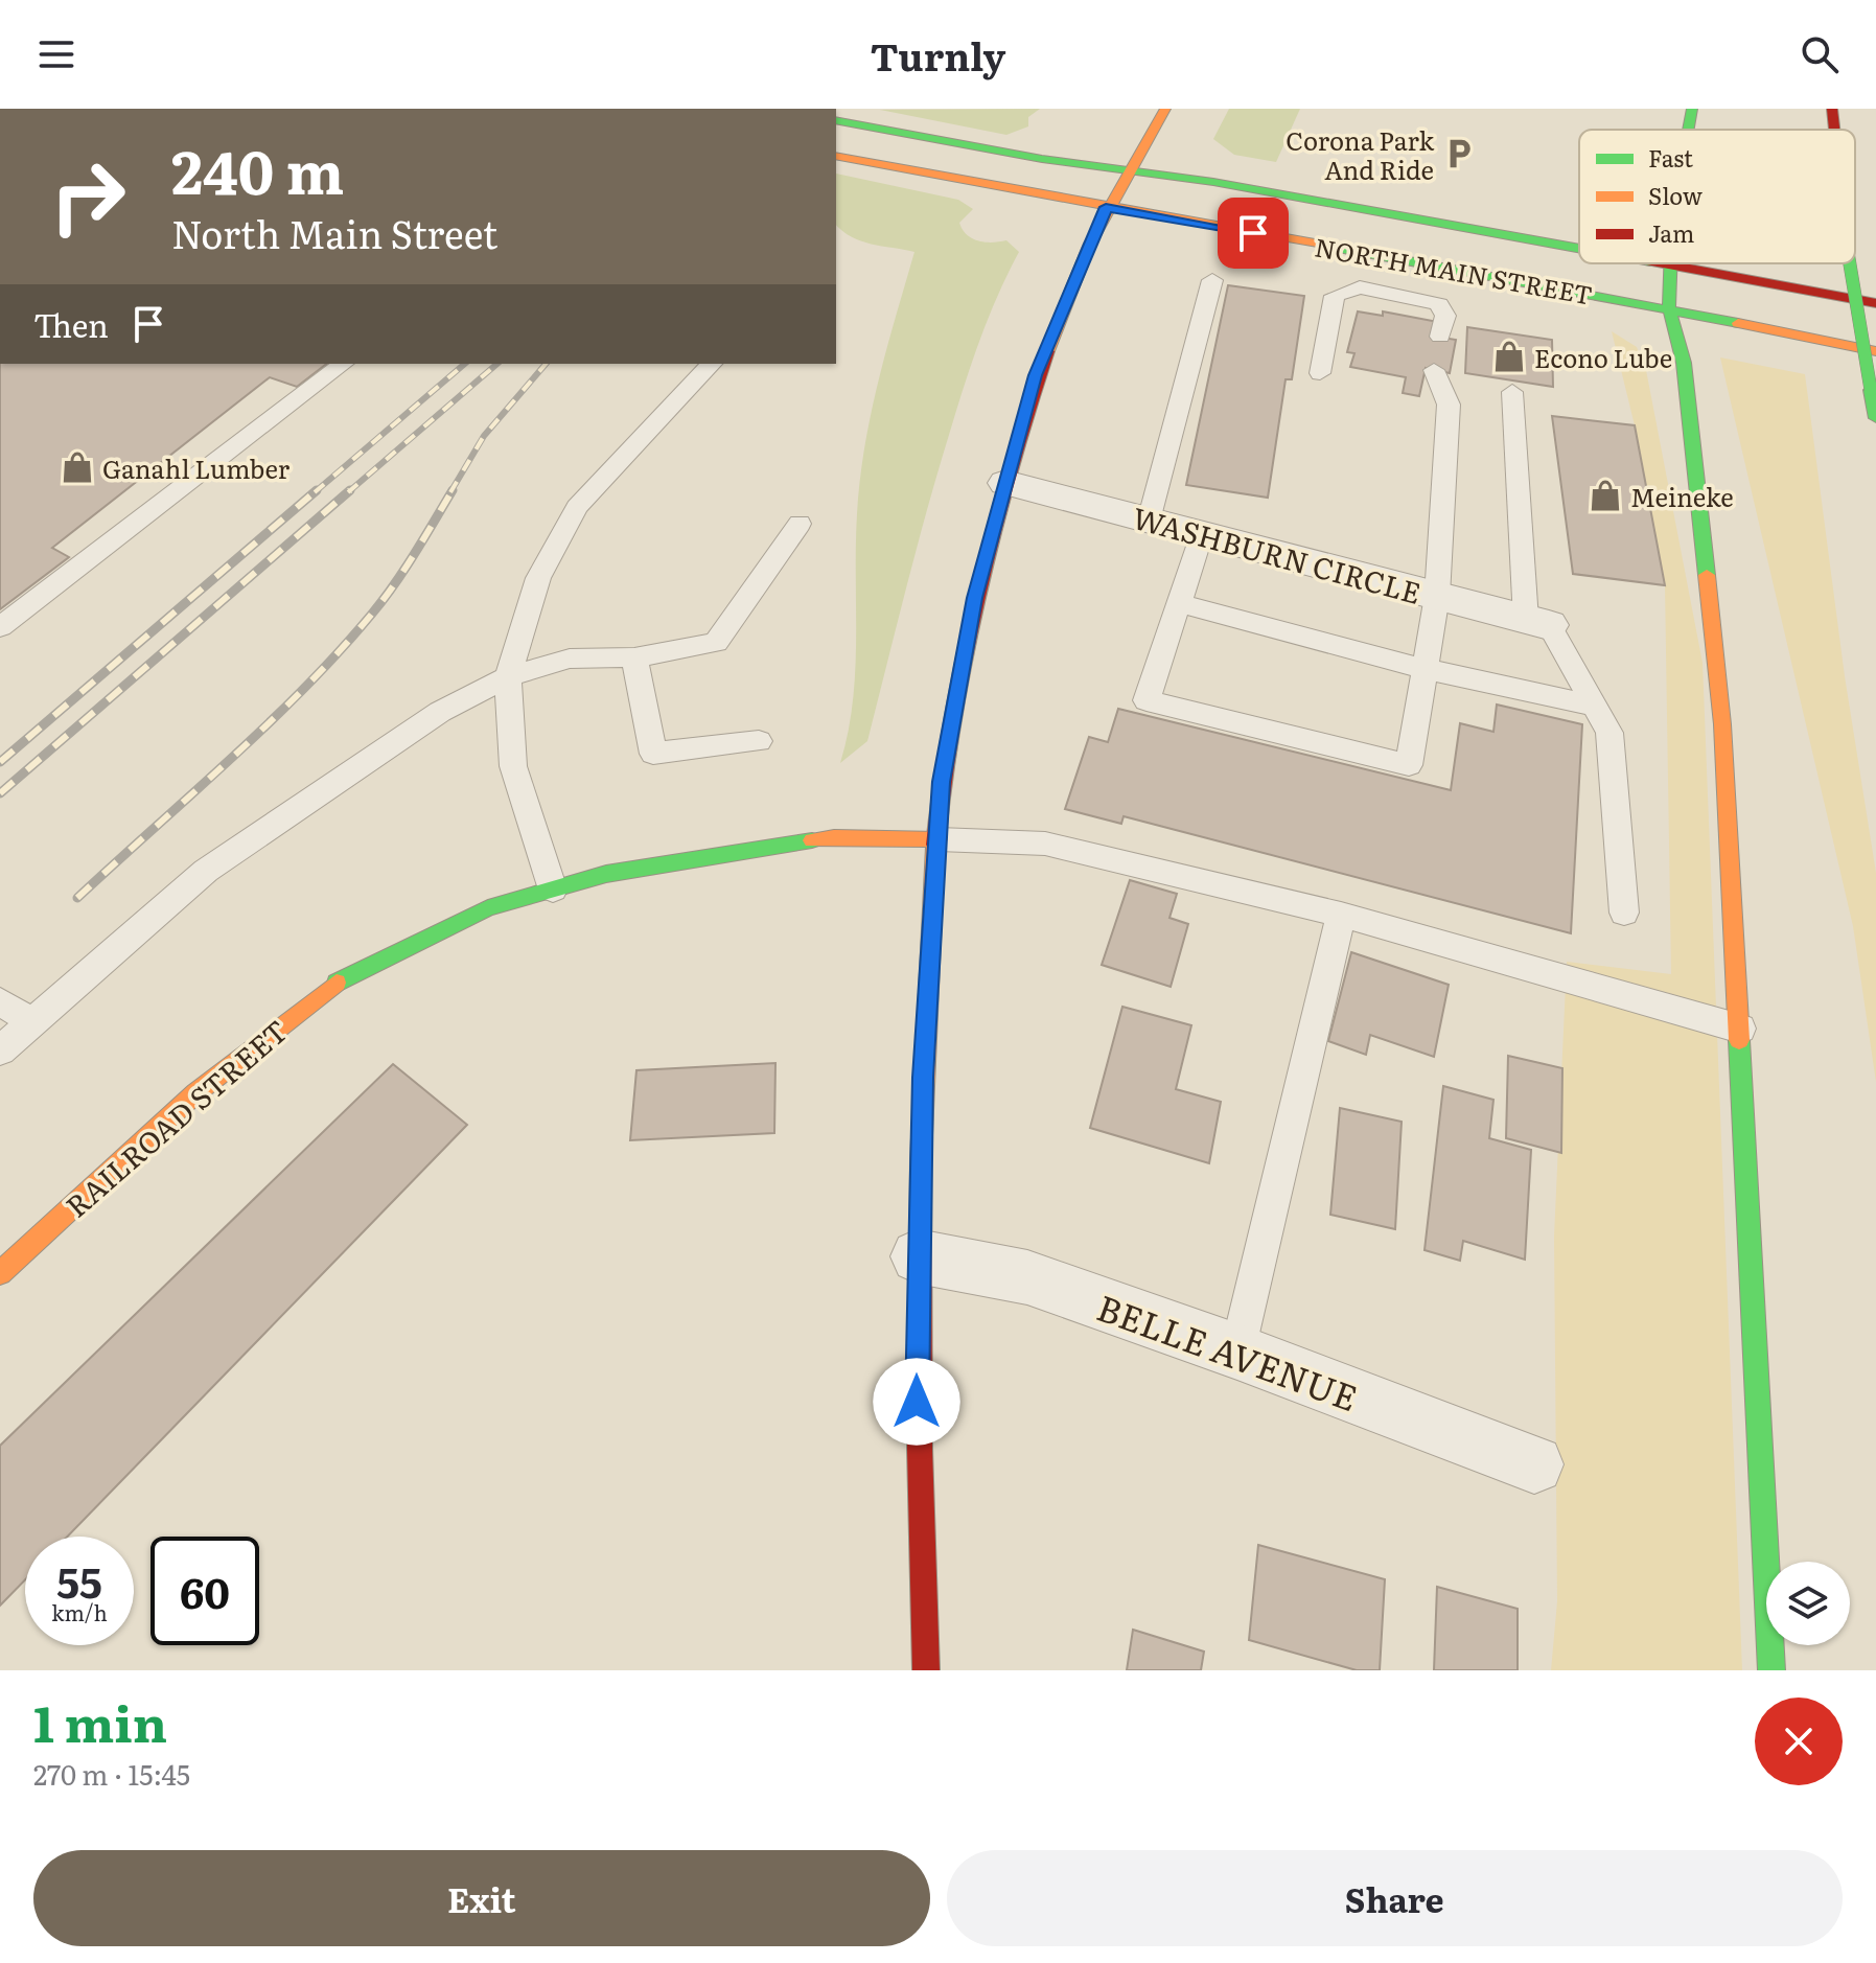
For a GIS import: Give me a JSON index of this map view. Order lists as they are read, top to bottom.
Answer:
{
  "streets": {
    "main road": ["NORTH MAIN STREET", "RAILROAD STREET"],
    "street": ["WASHBURN CIRCLE", "BELLE AVENUE"]
  },
  "places": {
    "parking": ["Corona Park And Ride"],
    "shop": ["Econo Lube", "Ganahl Lumber", "Meineke"]
  },
  "legend": ["Fast", "Slow", "Jam"],
  "page": {
    "header": "Turnly",
    "turn": ["240 m", "North Main Street"],
    "then": "Then",
    "speed": "55 km/h",
    "limit": "60",
    "heading": ["1 min", "270 m · 15:45"],
    "buttons": ["Exit", "Share"]
  }
}
